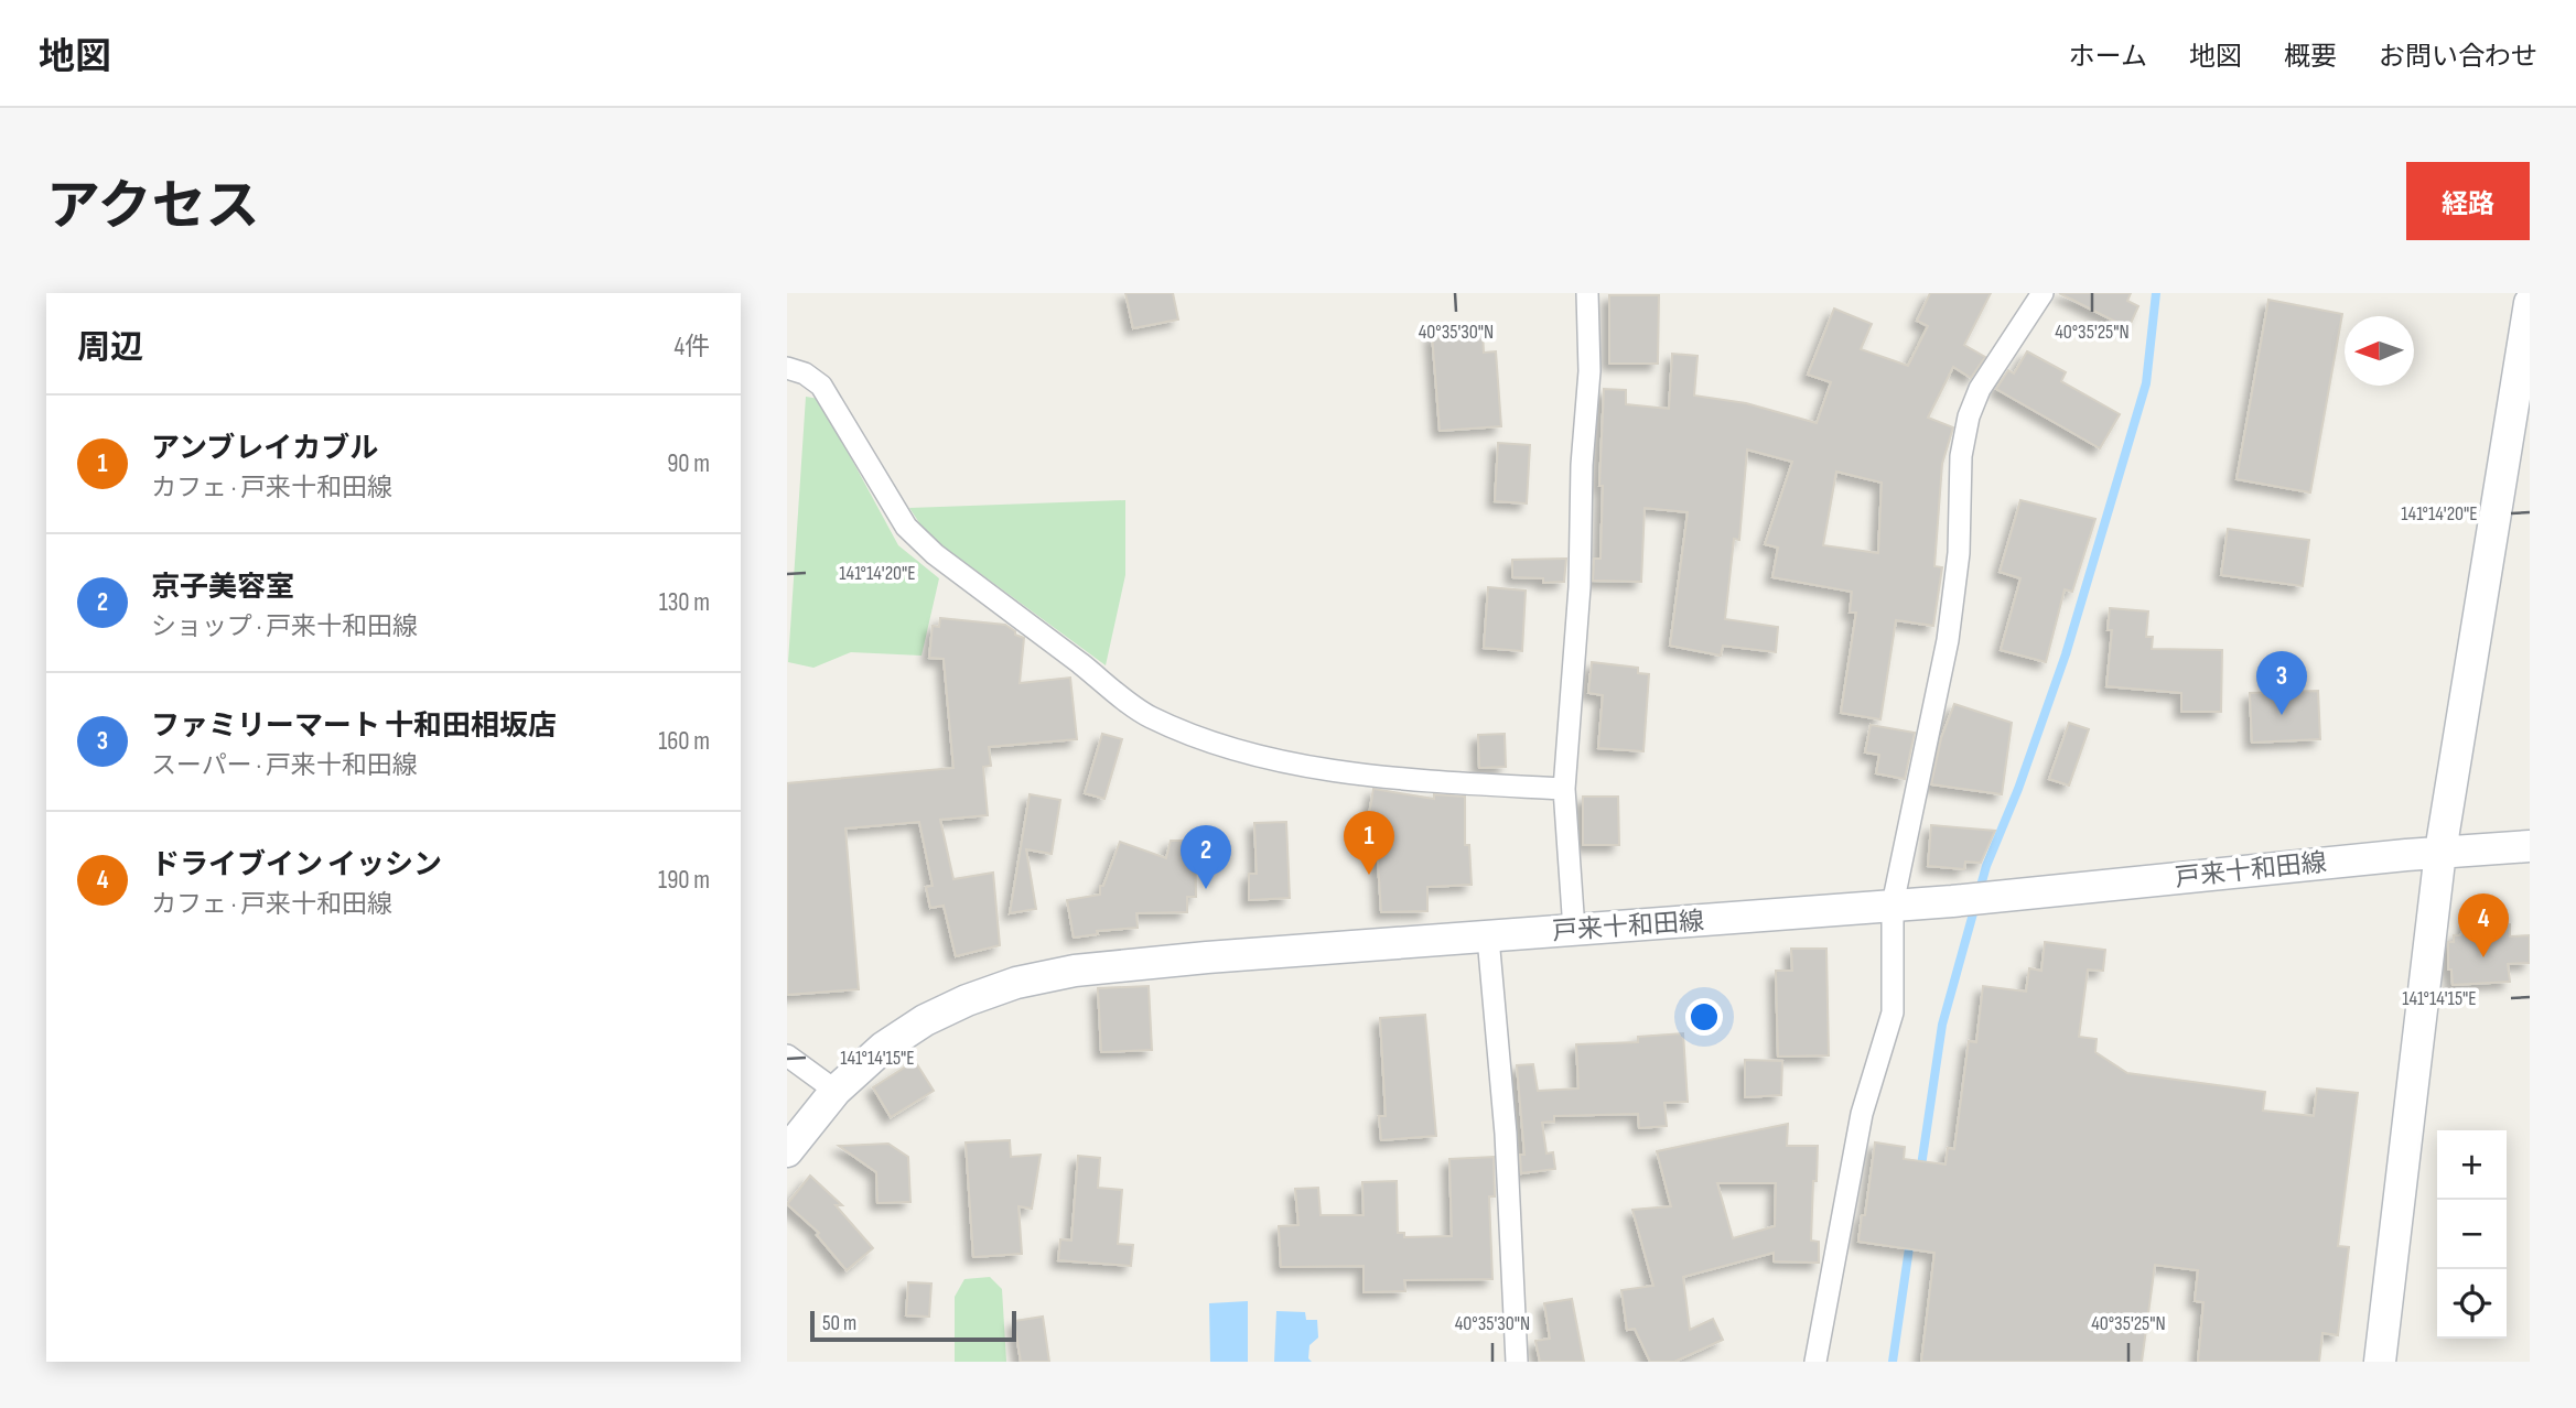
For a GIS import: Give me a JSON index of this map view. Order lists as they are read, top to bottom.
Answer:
{
  "streets": {
    "main road": ["戸来十和田線"]
  },
  "scale_bar": "50 m",
  "north": "left",
  "page": {
    "header": "地図",
    "nav": [
      "ホーム",
      "地図",
      "概要",
      "お問い合わせ"
    ],
    "title": "アクセス",
    "buttons": "経路",
    "heading": ["周辺", "4件"],
    "list": [
      {
        "mark": "1",
        "name": "アンブレイカブル",
        "note": "カフェ · 戸来十和田線",
        "value": "90 m"
      },
      {
        "mark": "2",
        "name": "京子美容室",
        "note": "ショップ · 戸来十和田線",
        "value": "130 m"
      },
      {
        "mark": "3",
        "name": "ファミリーマート 十和田相坂店",
        "note": "スーパー · 戸来十和田線",
        "value": "160 m"
      },
      {
        "mark": "4",
        "name": "ドライブイン イッシン",
        "note": "カフェ · 戸来十和田線",
        "value": "190 m"
      }
    ],
    "pins": [
      "3",
      "1",
      "2",
      "4"
    ],
    "map_buttons": ["+", "−"],
    "scale": "50 m"
  },
  "coordinates": [
    "40°35'30\"N",
    "40°35'25\"N",
    "141°14'20\"E",
    "141°14'15\"E"
  ]
}
